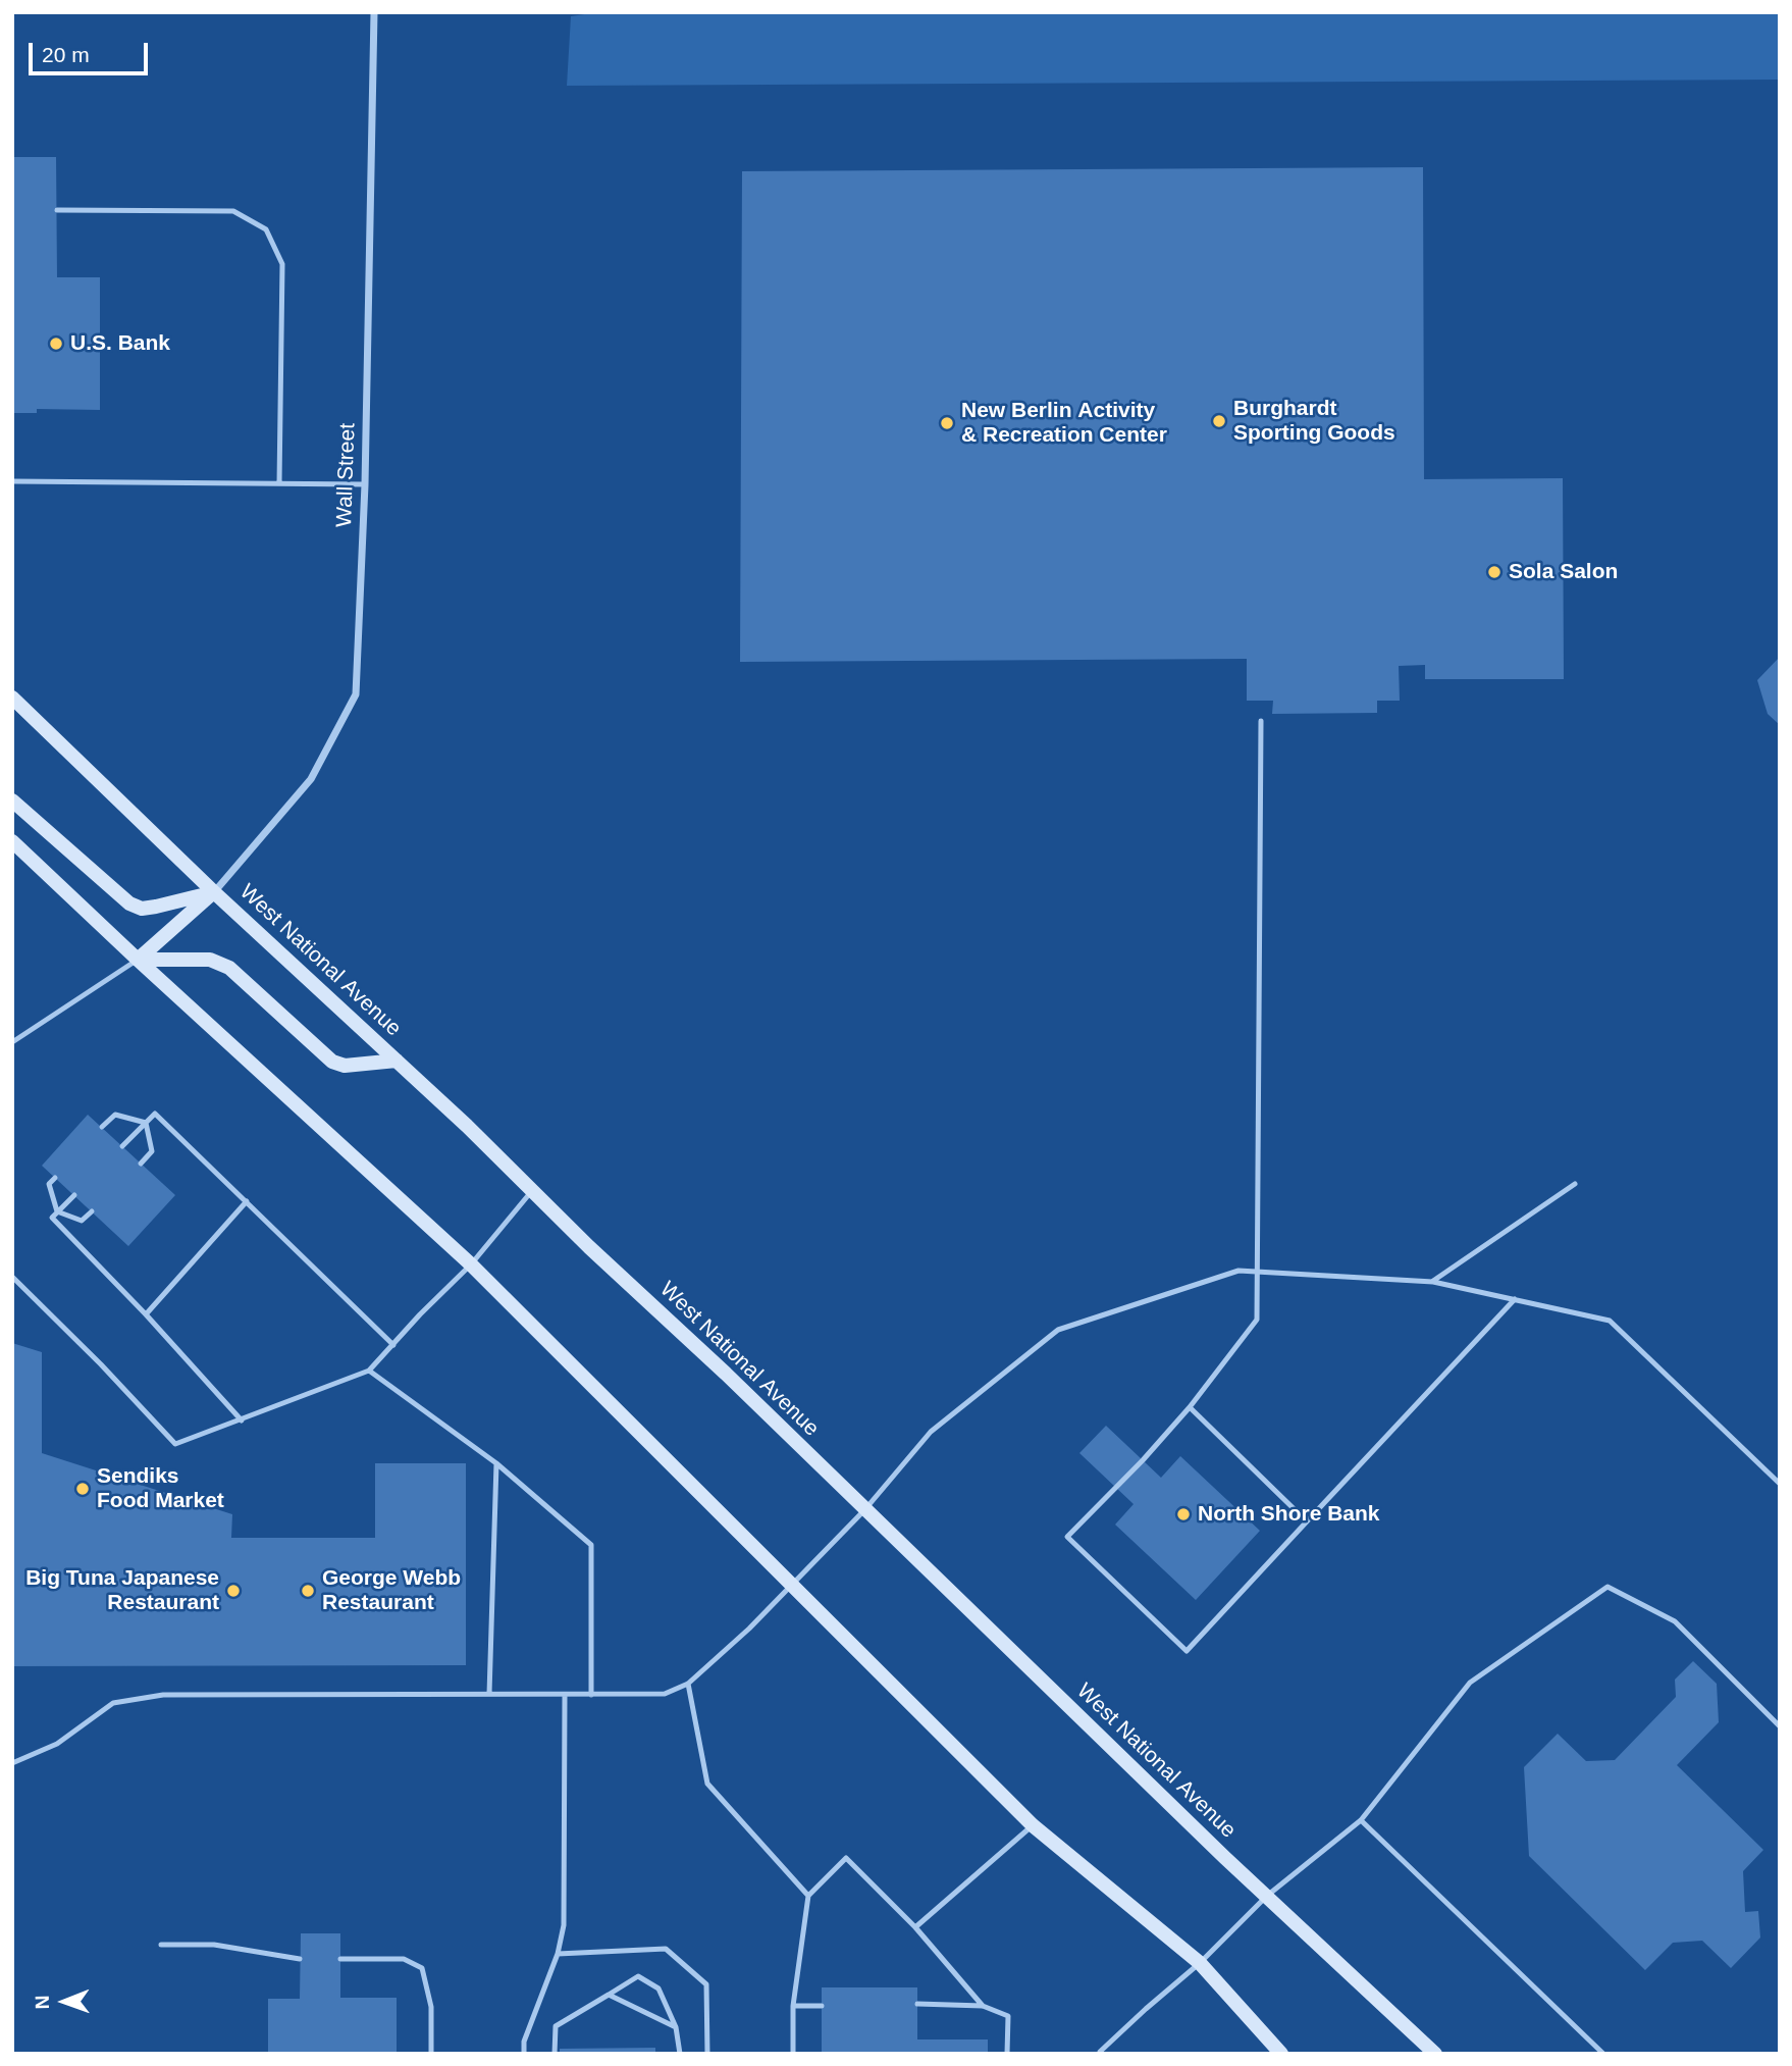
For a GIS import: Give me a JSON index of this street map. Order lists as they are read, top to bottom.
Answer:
{
  "streets": {
    "main road": ["West National Avenue"],
    "street": ["Wall Street"]
  },
  "crossings": [
    ["Wall Street", "West National Avenue"]
  ],
  "places": [
    "U.S. Bank",
    "Burghardt Sporting Goods",
    "New Berlin Activity & Recreation Center",
    "Sola Salon",
    "Sendiks Food Market",
    "North Shore Bank",
    "Big Tuna Japanese Restaurant",
    "George Webb Restaurant"
  ],
  "scale_bar": "20 m",
  "north": "left"
}
